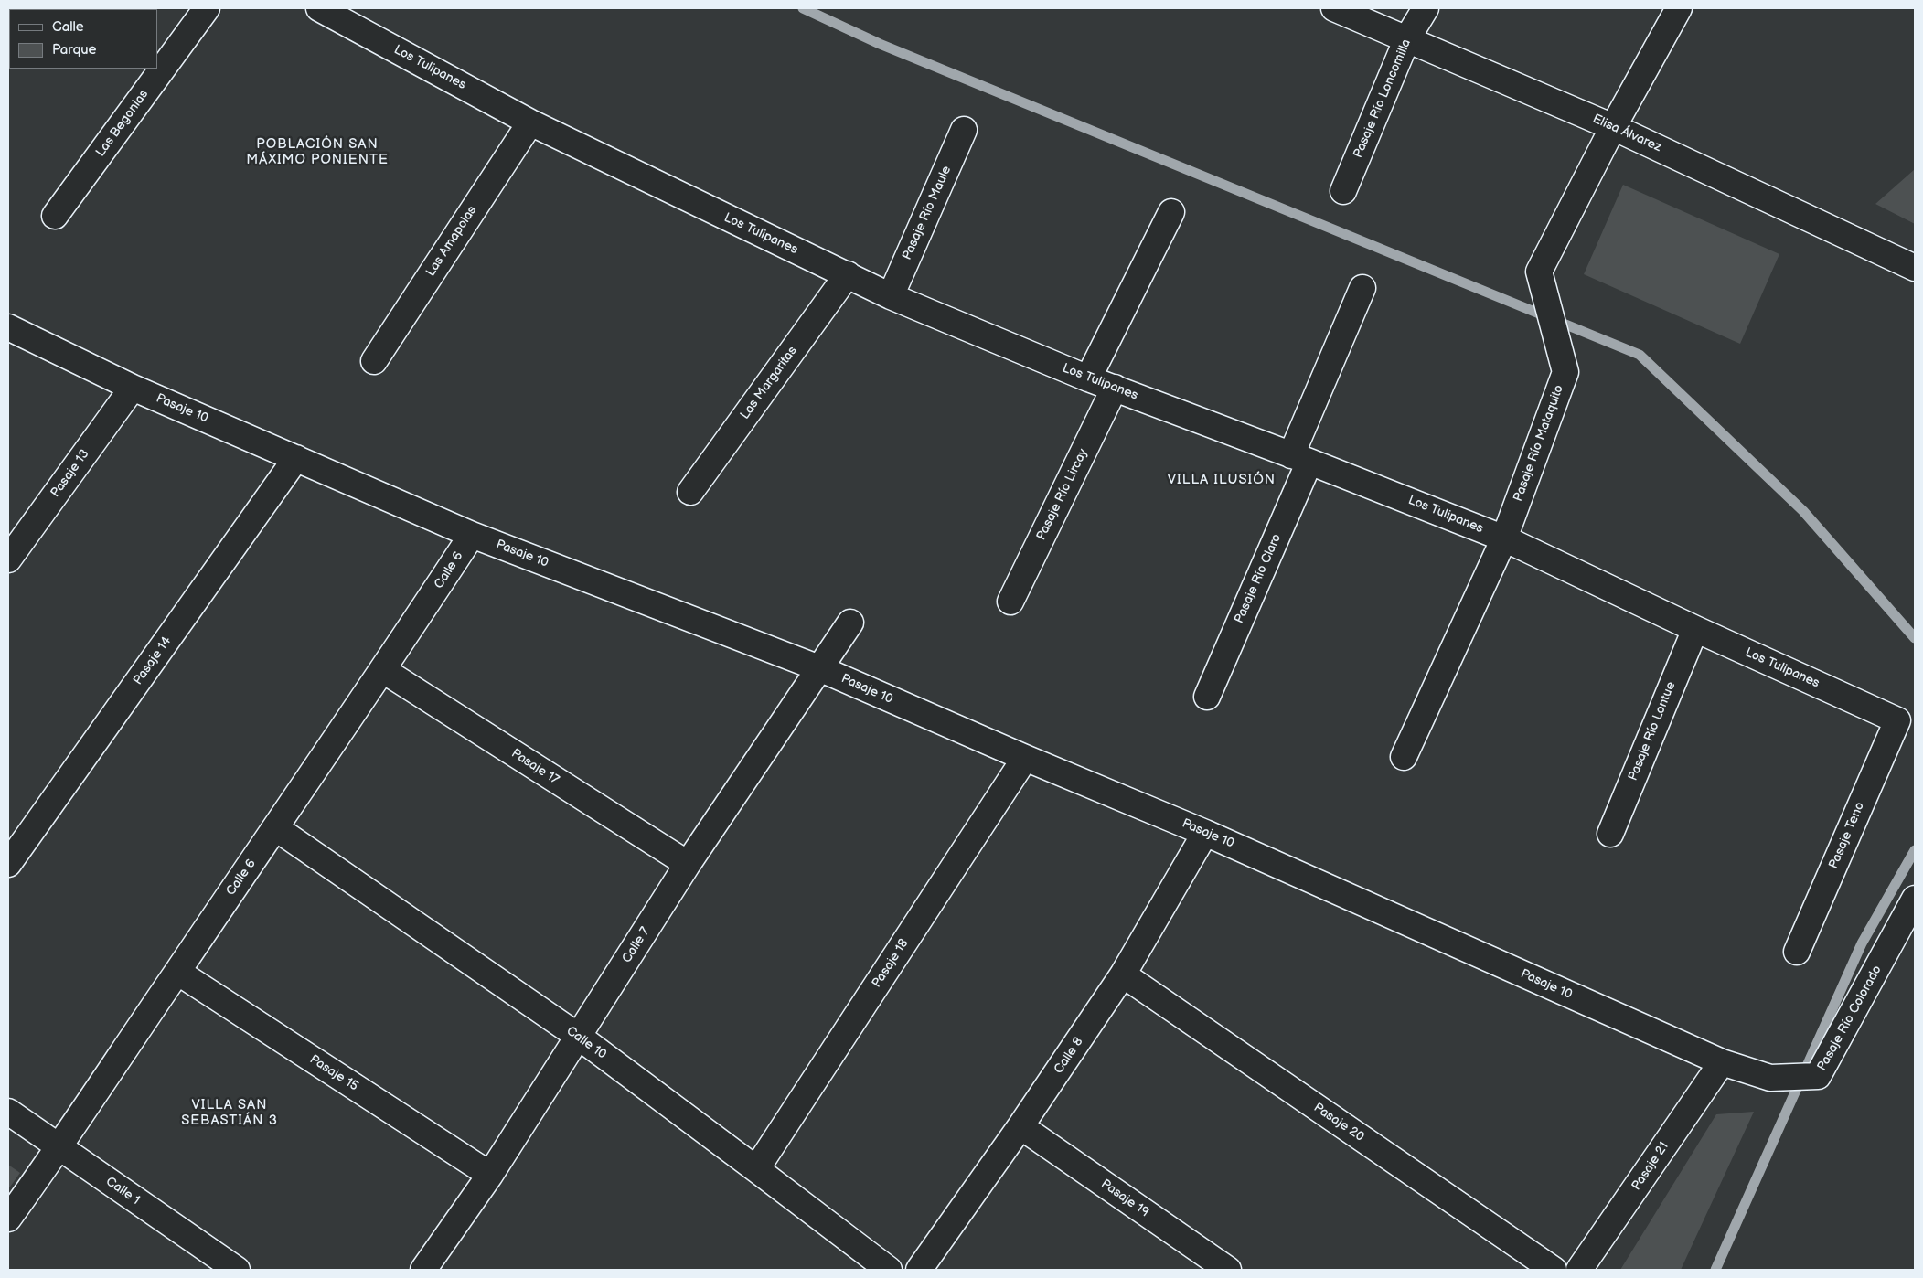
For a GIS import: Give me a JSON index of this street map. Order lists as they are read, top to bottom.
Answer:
{
  "streets": {
    "street": [
      "Los Tulipanes",
      "Pasaje Río Loncomilla",
      "Las Begonias",
      "Elisa Álvarez",
      "Pasaje Río Maule",
      "Las Amapolas",
      "Las Margaritas",
      "Pasaje 10",
      "Pasaje Río Mataquito",
      "Pasaje 13",
      "Pasaje Río Lircay",
      "Calle 6",
      "Pasaje Río Claro",
      "Pasaje 14",
      "Pasaje Río Lontue",
      "Pasaje 17",
      "Pasaje Teno",
      "Calle 7",
      "Pasaje 18",
      "Pasaje Río Colorado",
      "Calle 10",
      "Calle 8",
      "Pasaje 15",
      "Pasaje 20",
      "Pasaje 21",
      "Calle 1",
      "Pasaje 19"
    ]
  },
  "crossings": [
    ["Los Tulipanes", "Pasaje Río Maule"],
    ["Los Tulipanes", "Las Amapolas"],
    ["Los Tulipanes", "Las Margaritas"],
    ["Los Tulipanes", "Pasaje Río Mataquito"],
    ["Los Tulipanes", "Pasaje Río Lircay"],
    ["Los Tulipanes", "Pasaje Río Claro"],
    ["Los Tulipanes", "Pasaje Río Lontue"],
    ["Los Tulipanes", "Pasaje Teno"],
    ["Pasaje Río Loncomilla", "Elisa Álvarez"],
    ["Elisa Álvarez", "Pasaje Río Mataquito"],
    ["Pasaje 10", "Pasaje 13"],
    ["Pasaje 10", "Calle 6"],
    ["Pasaje 10", "Pasaje 14"],
    ["Pasaje 10", "Calle 7"],
    ["Pasaje 10", "Pasaje 18"],
    ["Pasaje 10", "Pasaje Río Colorado"],
    ["Pasaje 10", "Calle 8"],
    ["Pasaje 10", "Pasaje 21"],
    ["Calle 6", "Pasaje 17"],
    ["Calle 6", "Calle 10"],
    ["Calle 6", "Pasaje 15"],
    ["Calle 6", "Calle 1"],
    ["Pasaje 17", "Calle 7"],
    ["Calle 7", "Calle 10"],
    ["Calle 7", "Pasaje 15"],
    ["Pasaje 18", "Calle 10"],
    ["Pasaje Río Colorado", "Pasaje 21"],
    ["Calle 8", "Pasaje 20"],
    ["Calle 8", "Pasaje 19"]
  ],
  "districts": ["POBLACIÓN SAN MÁXIMO PONIENTE", "VILLA ILUSIÓN", "VILLA SAN SEBASTIÁN 3"],
  "legend": ["Calle", "Parque"]
}
